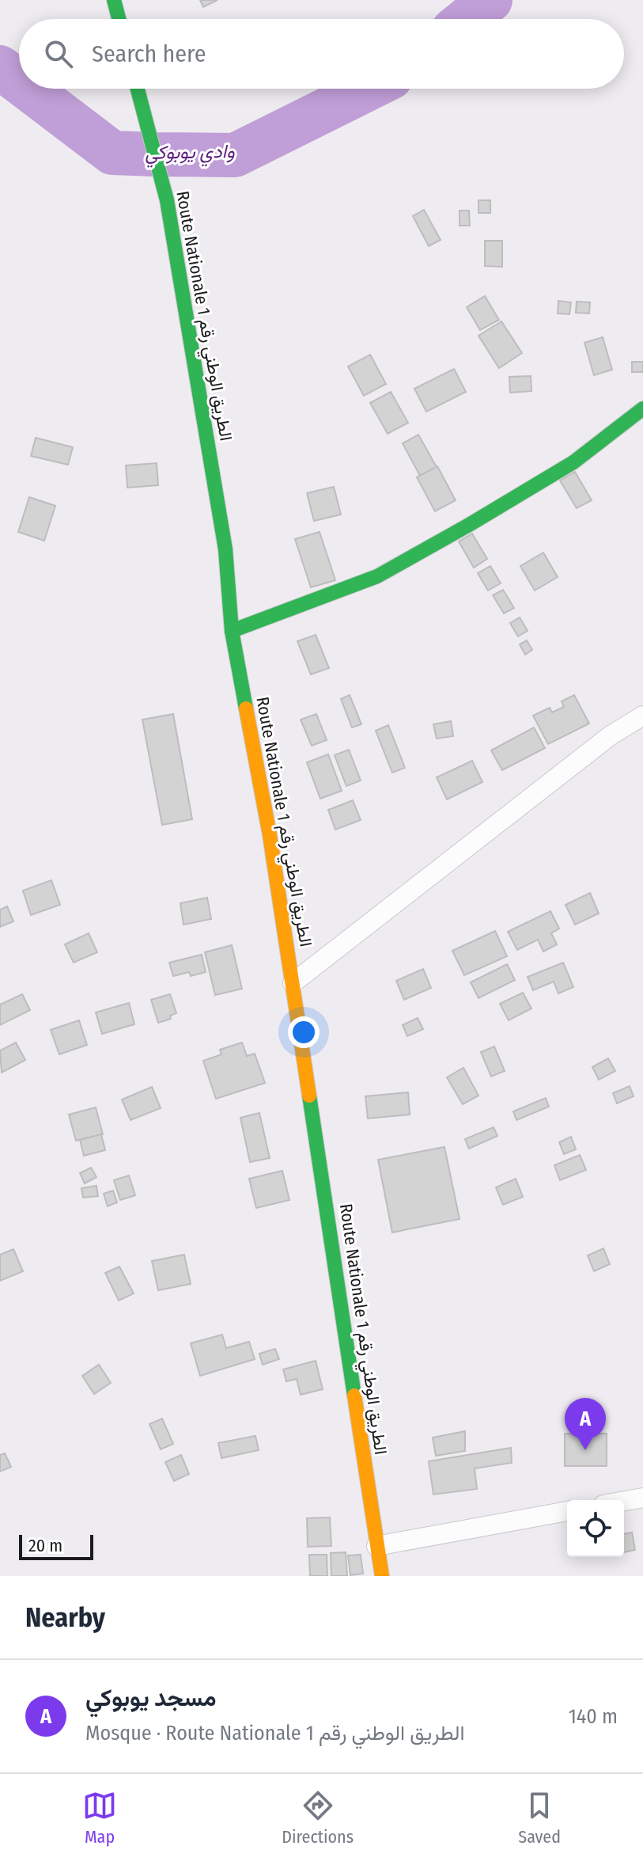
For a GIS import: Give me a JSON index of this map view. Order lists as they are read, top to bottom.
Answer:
{
  "streets": {
    "main road": ["Route Nationale الطريق الوطني رقم 1"]
  },
  "water": ["وادي يوبوكي"],
  "scale_bar": "20 m",
  "page": {
    "search": "Search here",
    "pins": "A",
    "scale": "20 m",
    "heading": "Nearby",
    "list": [
      {
        "mark": "A",
        "name": "مسجد يوبوكي",
        "note": "Mosque · Route Nationale الطريق الوطني رقم 1",
        "value": "140 m"
      }
    ],
    "nav": ["Map", "Directions", "Saved"]
  }
}
